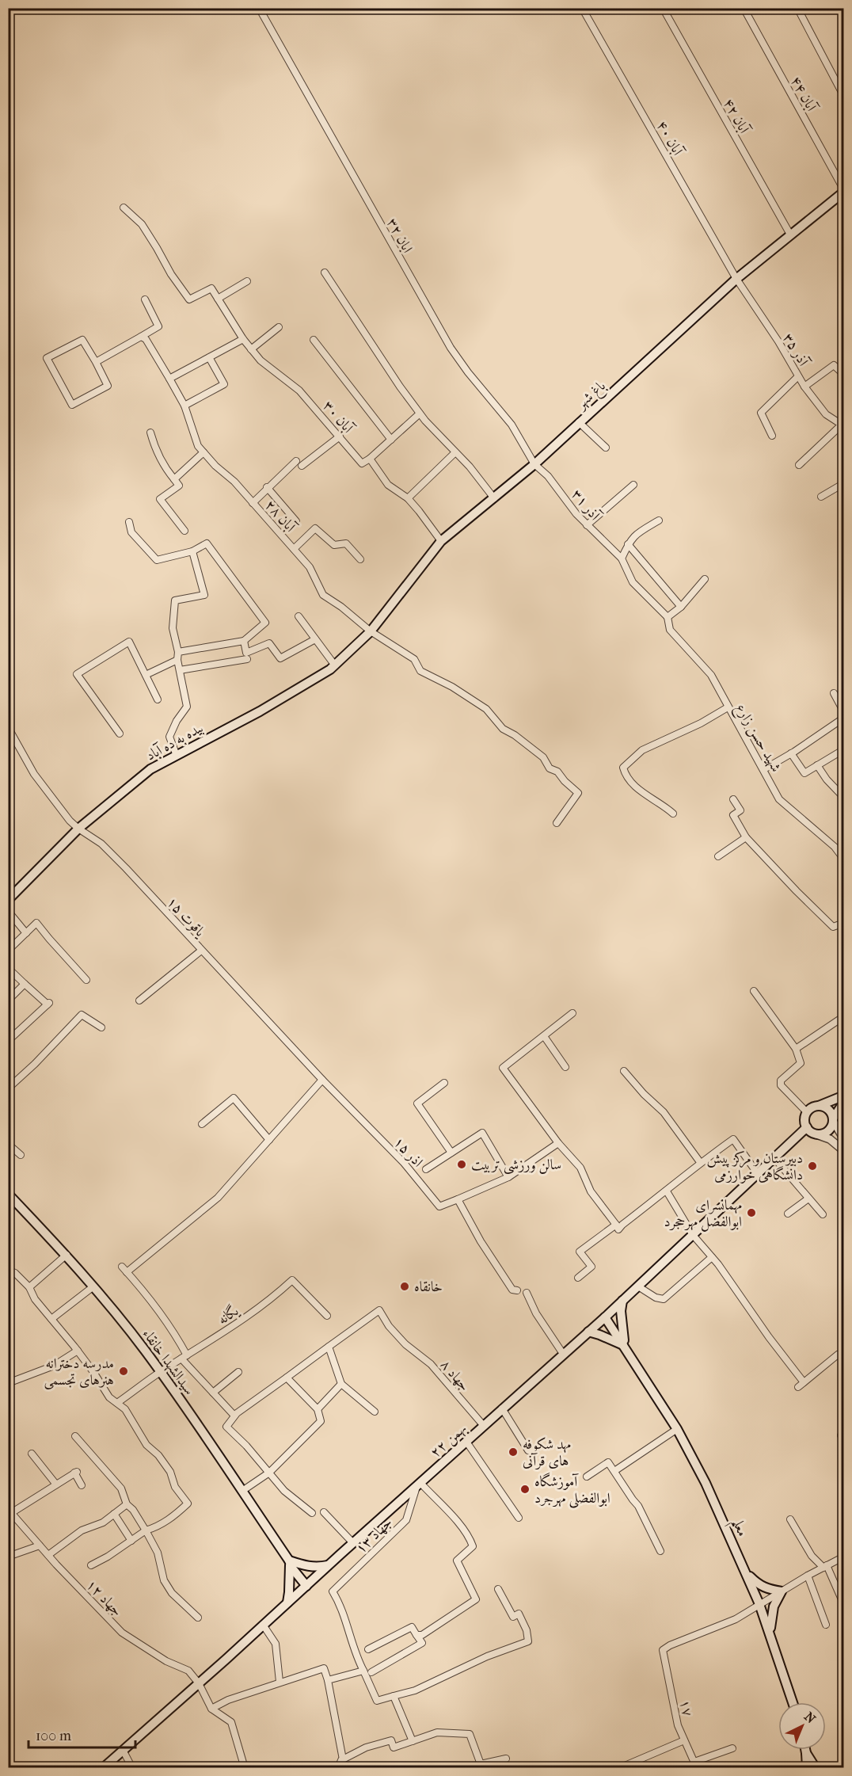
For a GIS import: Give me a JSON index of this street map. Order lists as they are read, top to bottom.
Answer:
{
  "streets": {
    "main road": [
      "باغ شهر",
      "بیده به ده آباد",
      "سیدالشهدا خانقاء",
      "۲۲ بهمن",
      "معلم"
    ],
    "street": [
      "آبان ۴۴",
      "آبان ۴۲",
      "آبان ۴۰",
      "ابان ۳۲",
      "آذر ۳۵",
      "آبان ۳۰",
      "آذر ۳۱",
      "آبان ۲۸",
      "شهید حسن زارع",
      "یاقوت ۱۵",
      "اذر ۱۵",
      "یگانه",
      "جهاد ۸",
      "جهاد ۱۳",
      "جهاد ۱۲",
      "۱۷"
    ]
  },
  "crossings": [
    ["آبان ۴۴", "باغ شهر"],
    ["آبان ۴۲", "باغ شهر"],
    ["آبان ۴۰", "آذر ۳۵"],
    ["آبان ۴۰", "باغ شهر"],
    ["ابان ۳۲", "باغ شهر"],
    ["ابان ۳۲", "آذر ۳۱"],
    ["آذر ۳۵", "باغ شهر"],
    ["باغ شهر", "آذر ۳۱"],
    ["باغ شهر", "آبان ۲۸"],
    ["باغ شهر", "بیده به ده آباد"],
    ["آذر ۳۱", "شهید حسن زارع"],
    ["آبان ۲۸", "بیده به ده آباد"],
    ["بیده به ده آباد", "یاقوت ۱۵"],
    ["یاقوت ۱۵", "اذر ۱۵"],
    ["یگانه", "سیدالشهدا خانقاء"],
    ["سیدالشهدا خانقاء", "۲۲ بهمن"],
    ["جهاد ۸", "۲۲ بهمن"],
    ["۲۲ بهمن", "معلم"],
    ["۲۲ بهمن", "جهاد ۱۳"],
    ["۲۲ بهمن", "جهاد ۱۲"],
    ["معلم", "۱۷"]
  ],
  "places": [
    "سالن ورزشی تربیت",
    "دبیرستان و مرکز پیش دانشگاهی خوارزمی",
    "مهمانسرای ابوالفضل مهرحجرد",
    "خانقاه",
    "مدرسه دخترانه هنرهای تجسمی",
    "مهد شکوفه های قرآنی",
    "آموزشگاه ابوالفضلی مهرجرد"
  ],
  "scale_bar": "100 m",
  "north": "top right"
}
